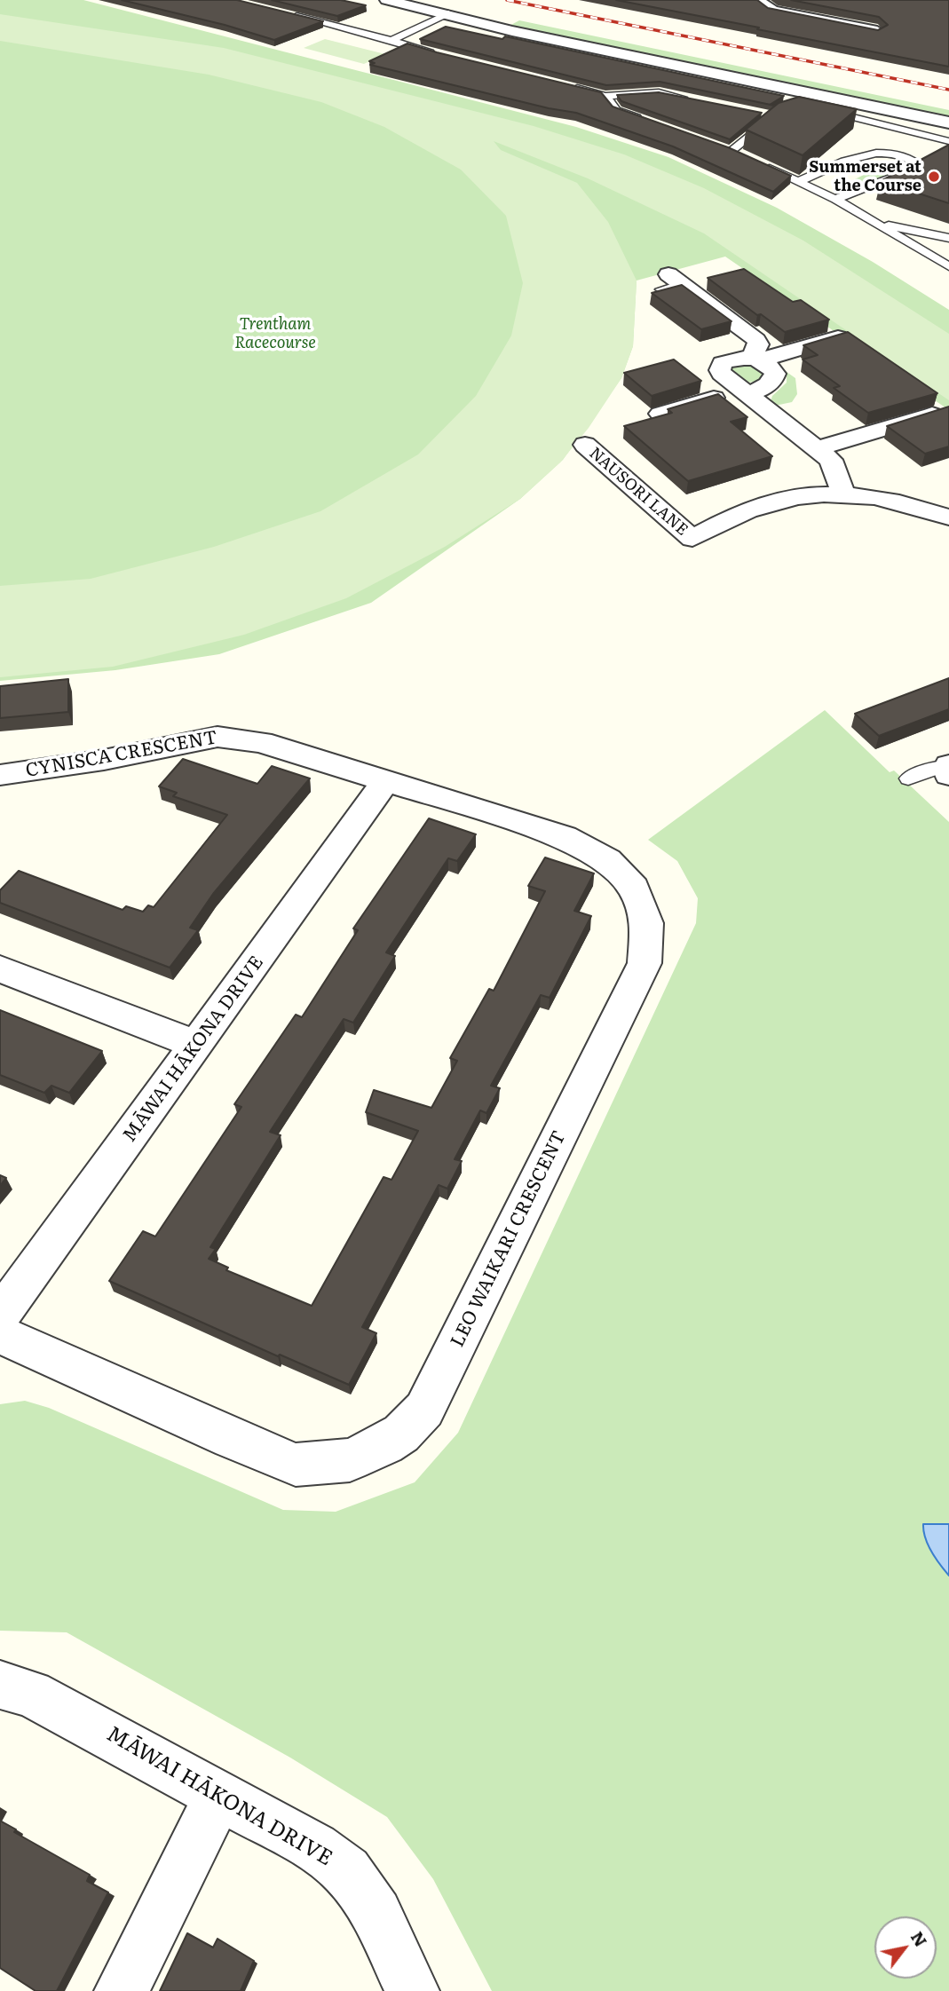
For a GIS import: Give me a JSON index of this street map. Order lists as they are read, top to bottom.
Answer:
{
  "streets": {
    "street": [
      "NAUSORI LANE",
      "CYNISCA CRESCENT",
      "MĀWAI HĀKONA DRIVE",
      "LEO WAIKARI CRESCENT"
    ]
  },
  "crossings": [
    ["CYNISCA CRESCENT", "MĀWAI HĀKONA DRIVE"],
    ["CYNISCA CRESCENT", "LEO WAIKARI CRESCENT"],
    ["MĀWAI HĀKONA DRIVE", "LEO WAIKARI CRESCENT"]
  ],
  "parks": ["Trentham Racecourse"],
  "places": ["Summerset at the Course"],
  "north": "top right"
}
